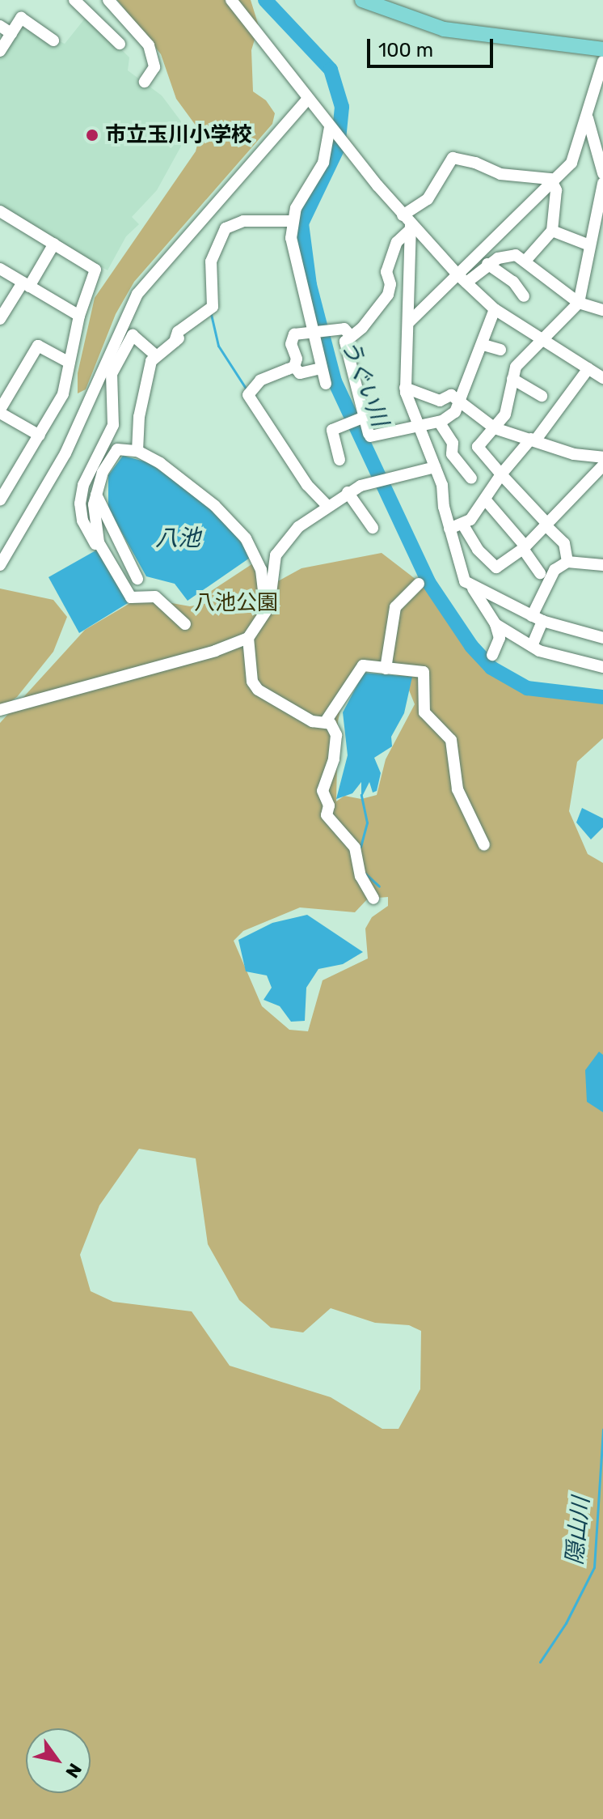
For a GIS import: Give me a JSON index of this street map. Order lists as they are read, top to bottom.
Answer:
{
  "water": ["うぐい川", "八池", "隠山川"],
  "parks": ["八池公園"],
  "places": ["市立玉川小学校"],
  "scale_bar": "100 m",
  "north": "bottom right"
}
